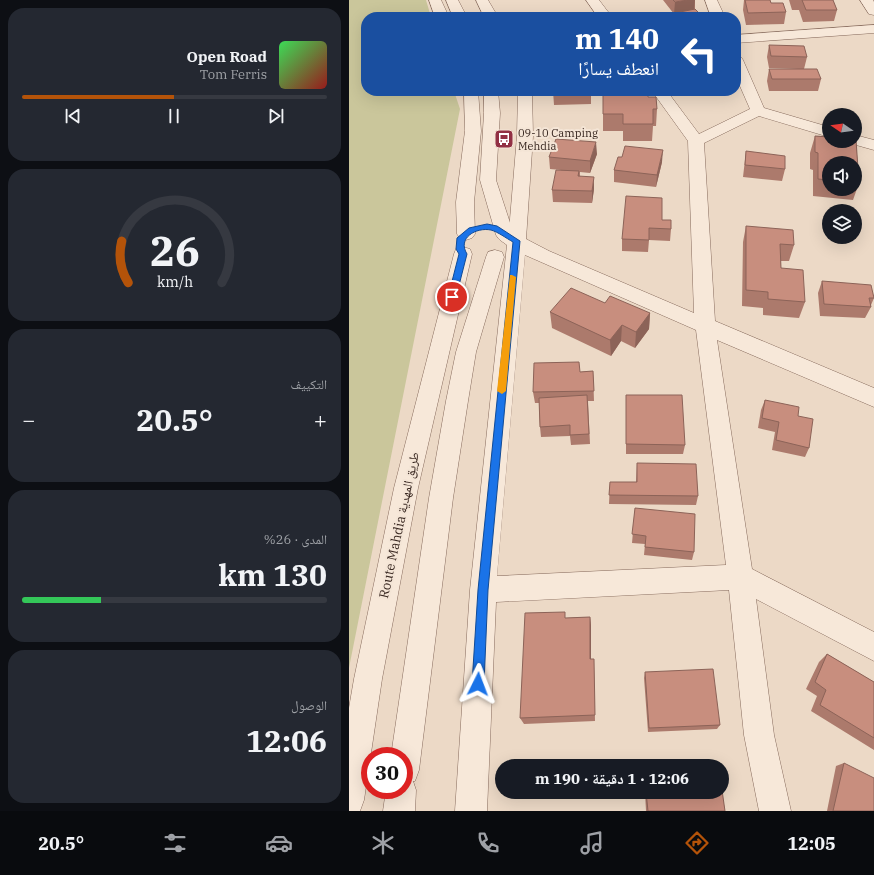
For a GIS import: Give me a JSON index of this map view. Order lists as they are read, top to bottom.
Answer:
{
  "streets": {
    "street": ["Route Mahdia طريق المهدية"]
  },
  "places": {
    "bus stop": ["09-10 Camping Mehdia"]
  },
  "north": "left",
  "page": {
    "turn": ["140 m", "انعطف يسارًا"],
    "song": ["Open Road", "Tom Ferris"],
    "tile": [
      "التكييف",
      ["المدى · 26%", "130 km"],
      ["الوصول", "12:06"]
    ],
    "heat": ["−", "20.5°", "+"],
    "limit": "30",
    "trip": "12:06 · 1 دقيقة · 190 m",
    "tabs": ["12:05", "20.5°"],
    "gauge": ["26", "km/h"]
  }
}
